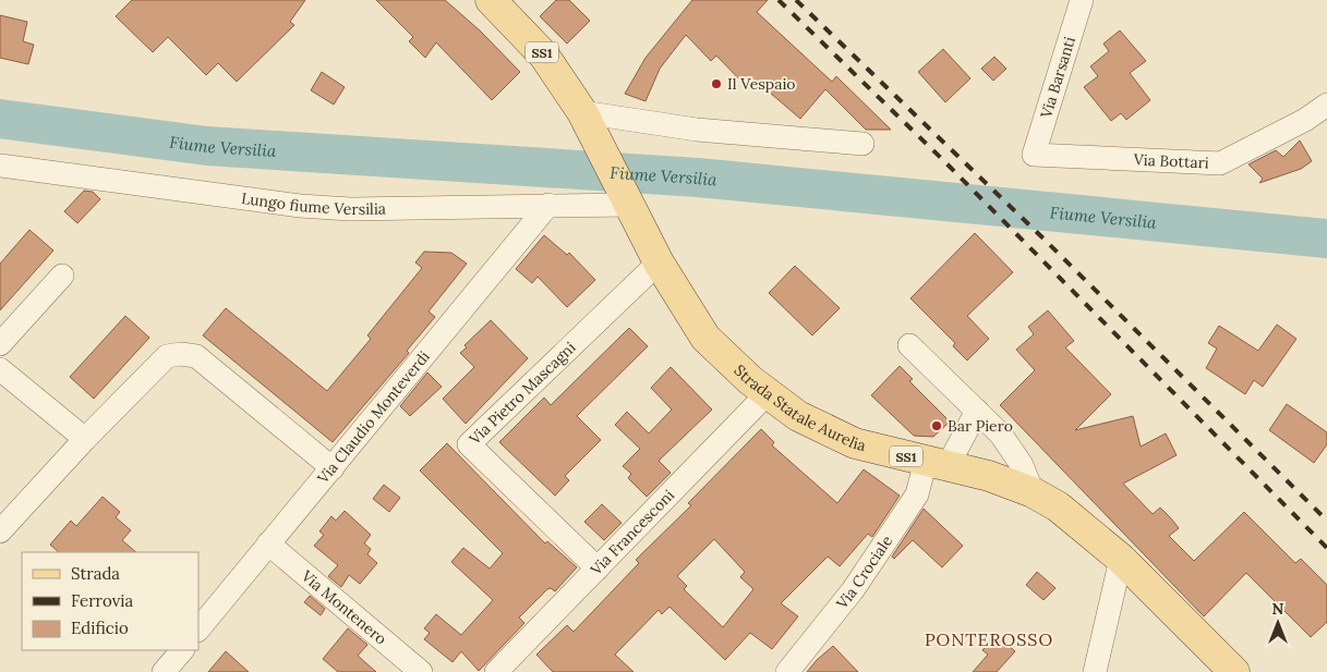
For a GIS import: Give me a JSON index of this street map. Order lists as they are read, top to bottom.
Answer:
{
  "streets": {
    "main road": ["SS1", "Strada Statale Aurelia"],
    "street": [
      "Via Barsanti",
      "Via Bottari",
      "Lungo fiume Versilia",
      "Via Pietro Mascagni",
      "Via Claudio Monteverdi",
      "Via Francesconi",
      "Via Crociale",
      "Via Montenero"
    ]
  },
  "crossings": [
    ["Via Barsanti", "Via Bottari"],
    ["Lungo fiume Versilia", "Strada Statale Aurelia"],
    ["Lungo fiume Versilia", "Via Claudio Monteverdi"],
    ["Via Pietro Mascagni", "Strada Statale Aurelia"],
    ["Via Pietro Mascagni", "Via Francesconi"],
    ["Strada Statale Aurelia", "Via Francesconi"],
    ["Strada Statale Aurelia", "Via Crociale"],
    ["Via Claudio Monteverdi", "Via Montenero"]
  ],
  "districts": ["PONTEROSSO"],
  "water": ["Fiume Versilia"],
  "places": ["Il Vespaio", "Bar Piero"],
  "legend": ["Strada", "Ferrovia", "Edificio"],
  "north": "top"
}
